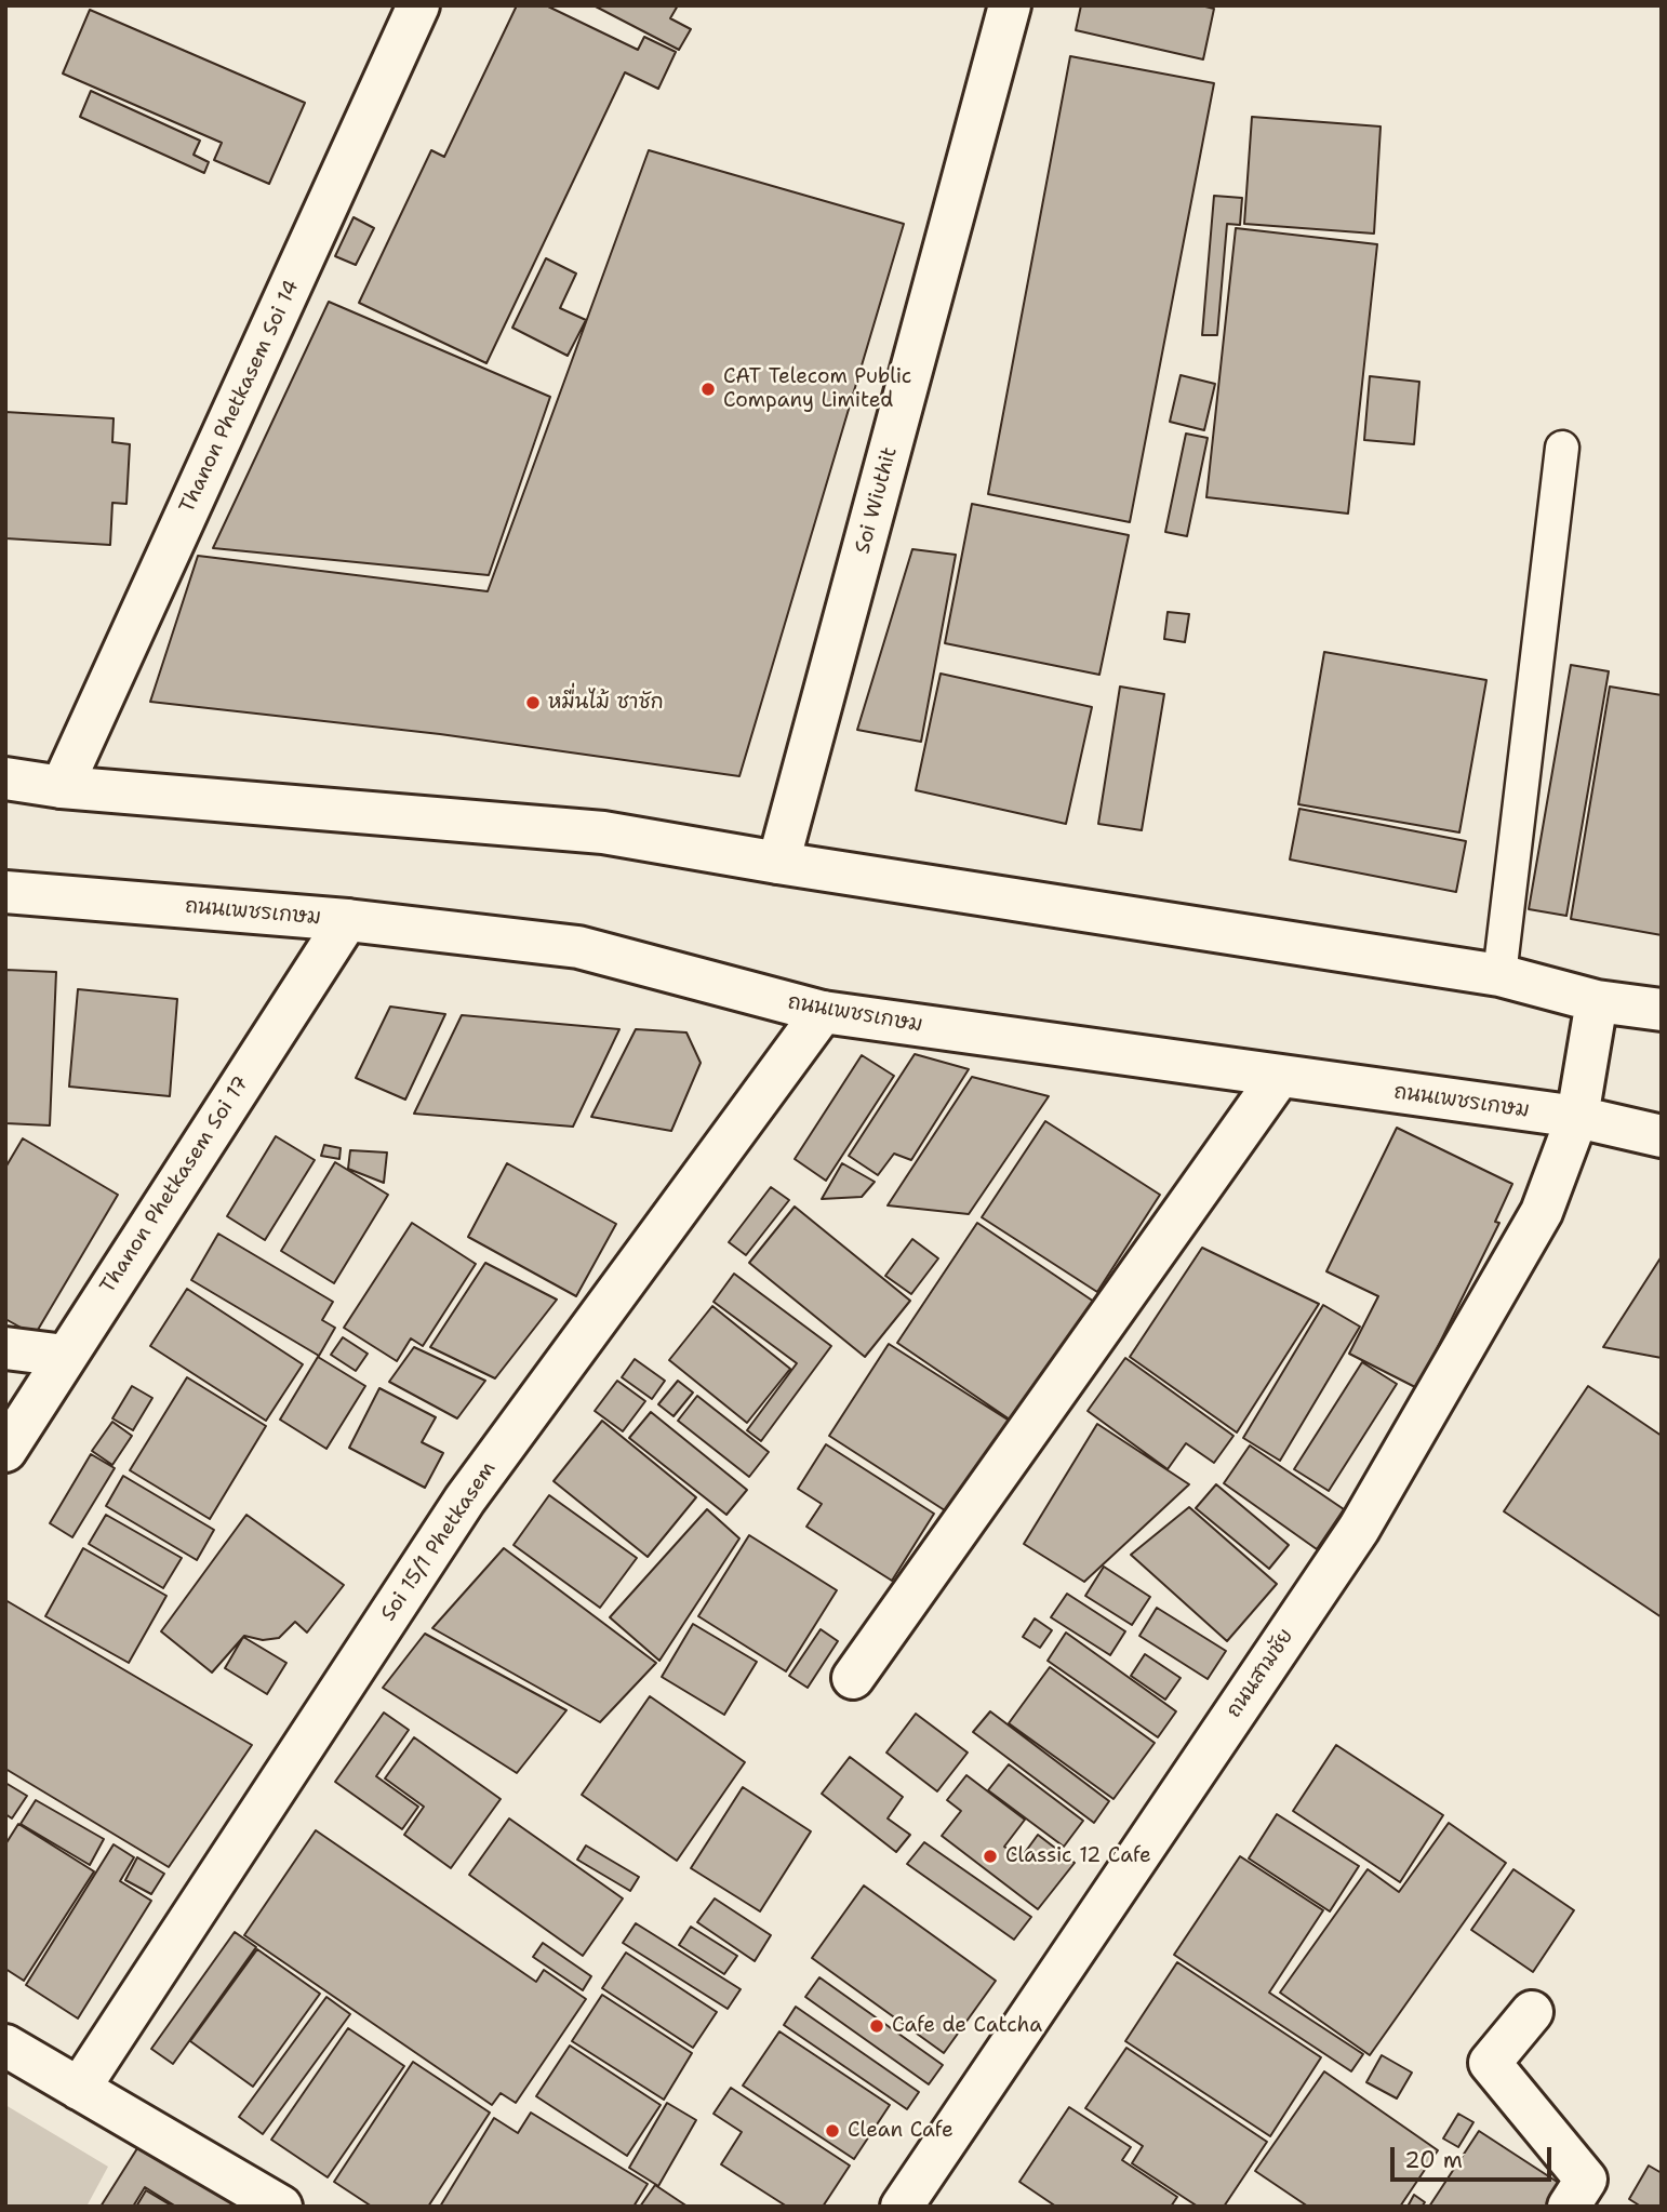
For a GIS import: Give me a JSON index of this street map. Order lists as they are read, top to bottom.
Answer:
{
  "streets": {
    "street": [
      "Thanon Phetkasem Soi 14",
      "Soi Wiuthit",
      "ถนนเพชรเกษม",
      "Thanon Phetkasem Soi 17",
      "Soi 15/1 Phetkasem",
      "ถนนสามชัย"
    ]
  },
  "crossings": [
    ["ถนนเพชรเกษม", "Thanon Phetkasem Soi 17"],
    ["ถนนเพชรเกษม", "Soi 15/1 Phetkasem"],
    ["ถนนเพชรเกษม", "ถนนสามชัย"]
  ],
  "places": [
    "CAT Telecom Public Company Limited",
    "หมื่นไม้ ชาชัก",
    "Classic 12 Cafe",
    "Cafe de Catcha",
    "Clean Cafe"
  ],
  "scale_bar": "20 m"
}
